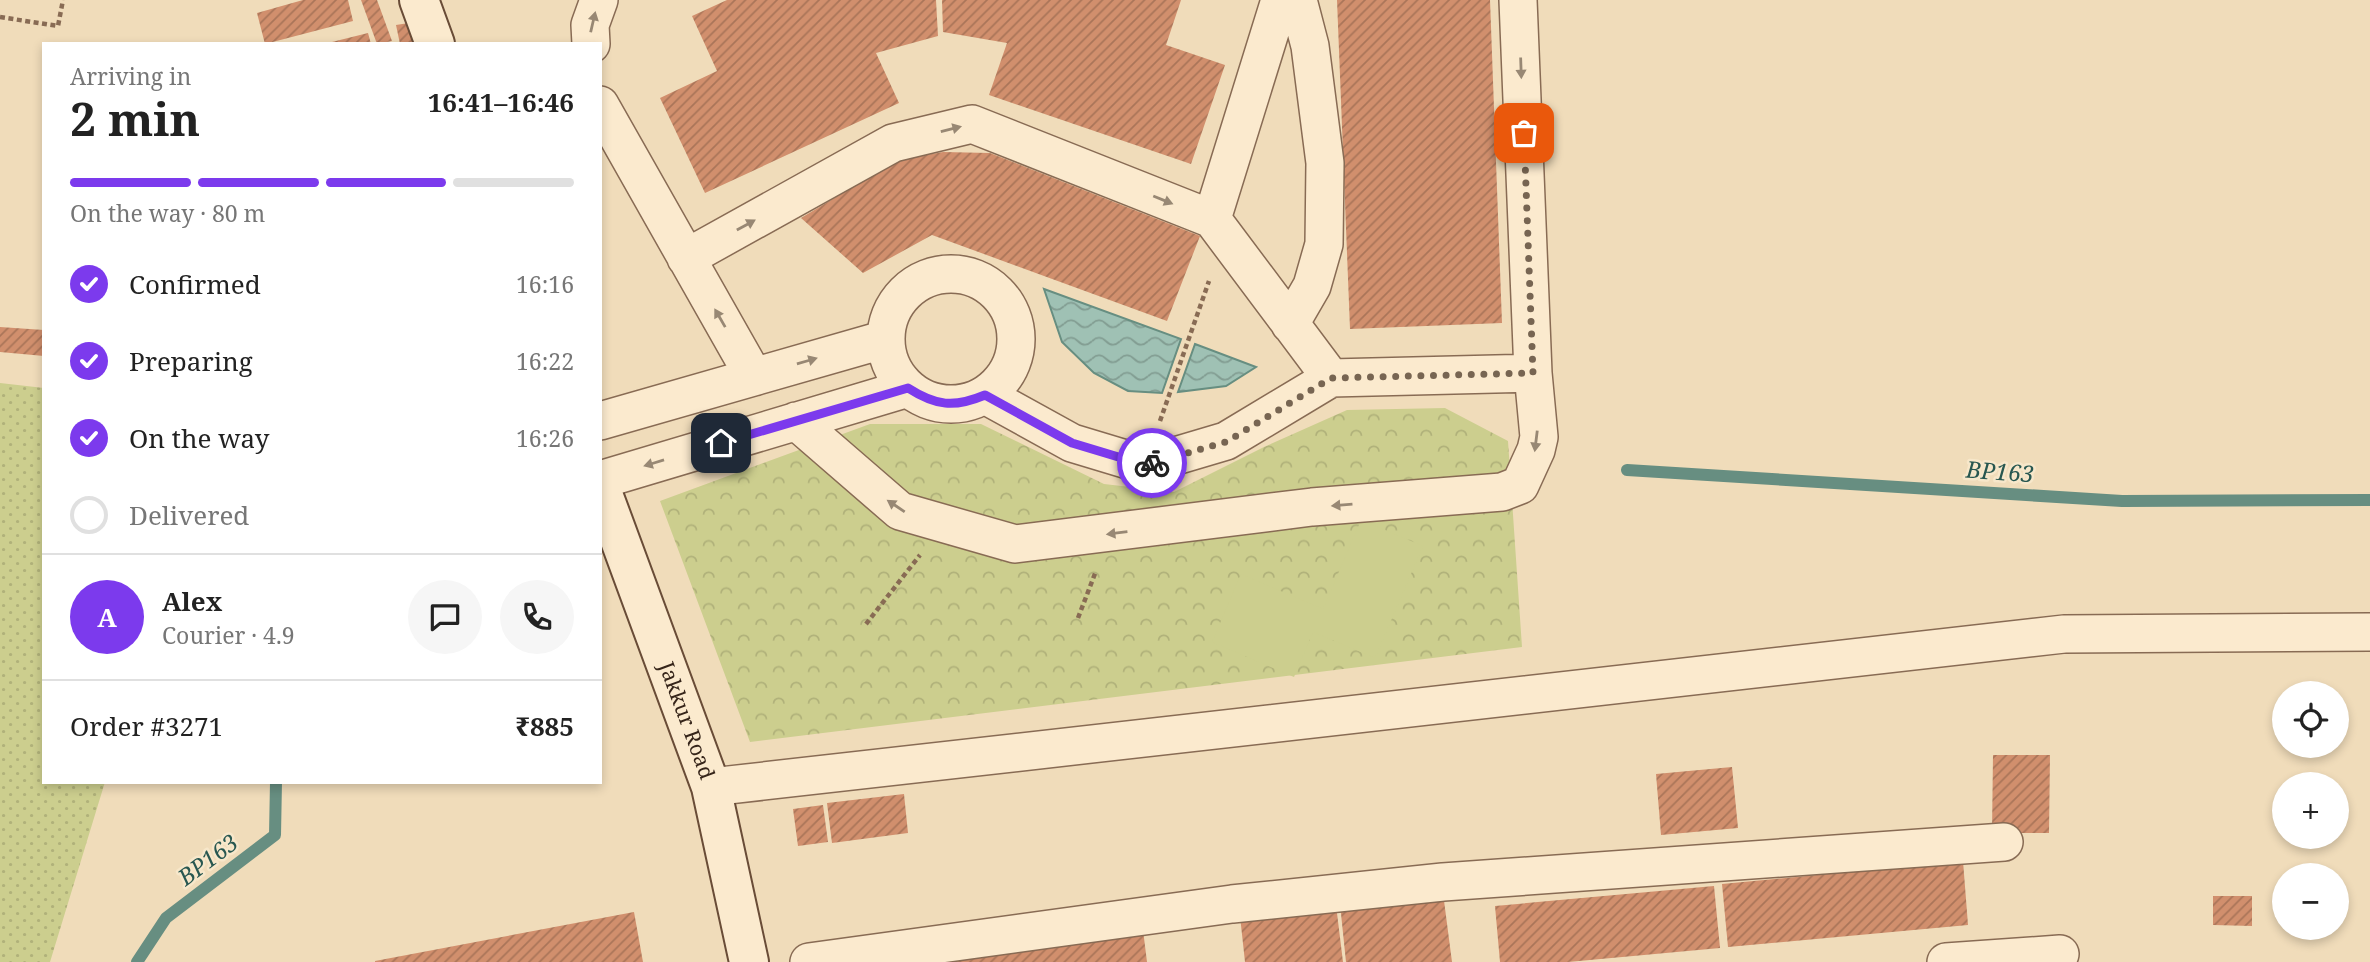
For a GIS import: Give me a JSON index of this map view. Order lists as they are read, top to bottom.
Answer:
{
  "streets": {
    "street": ["Jakkur Road"]
  },
  "water": ["BP163"],
  "page": {
    "heading": ["2 min", "Arriving in", "16:41–16:46"],
    "panel": [
      "Alex",
      "Courier · 4.9",
      "Order #3271",
      "₹885"
    ],
    "bar": "On the way · 80 m",
    "list": [
      ["Confirmed", "16:16"],
      ["Preparing", "16:22"],
      ["On the way", "16:26"],
      "Delivered"
    ],
    "round": "A",
    "map_buttons": ["+", "−"]
  }
}
